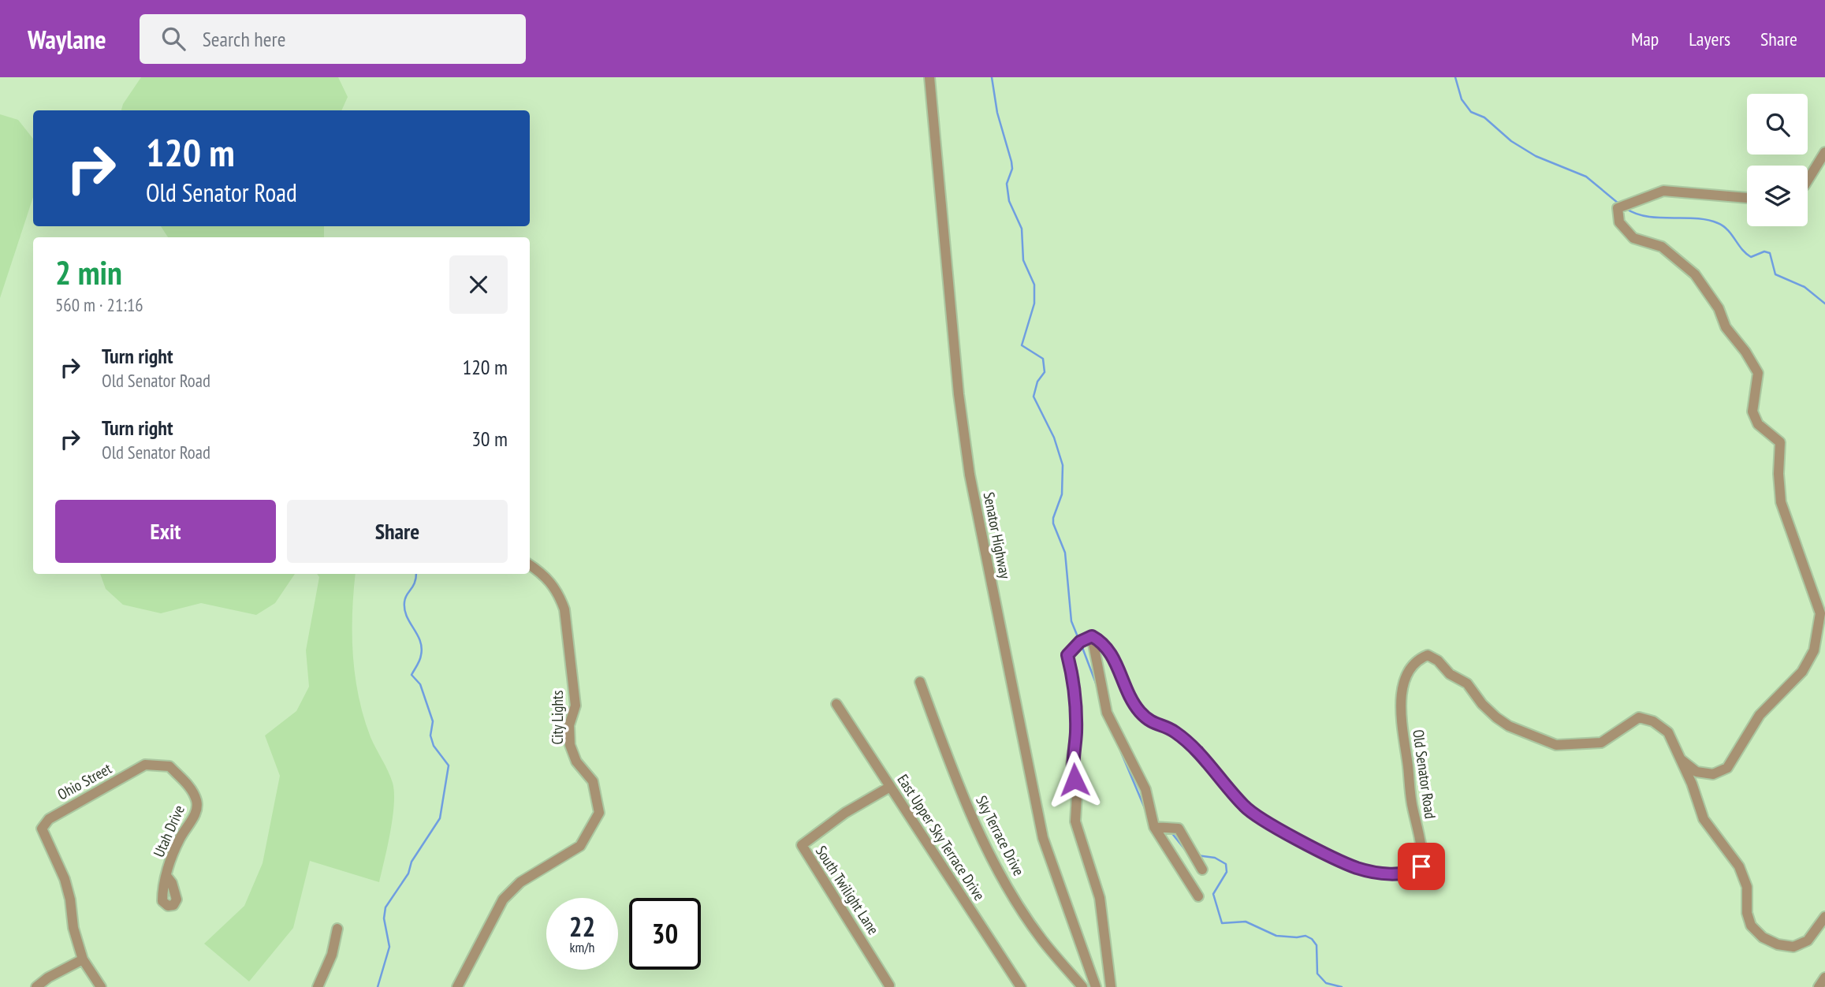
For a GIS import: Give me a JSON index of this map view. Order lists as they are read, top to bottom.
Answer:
{
  "streets": {
    "street": [
      "Senator Highway",
      "City Lights",
      "Old Senator Road",
      "Ohio Street",
      "Utah Drive",
      "Sky Terrace Drive",
      "East Upper Sky Terrace Drive",
      "South Twilight Lane"
    ]
  },
  "crossings": [
    ["Ohio Street", "Utah Drive"],
    ["East Upper Sky Terrace Drive", "South Twilight Lane"]
  ],
  "page": {
    "header": "Waylane",
    "search": "Search here",
    "nav": ["Map", "Layers", "Share"],
    "turn": ["120 m", "Old Senator Road"],
    "heading": ["2 min", "560 m · 21:16"],
    "list": [
      {
        "name": "Turn right",
        "note": "Old Senator Road",
        "value": "120 m"
      },
      {
        "name": "Turn right",
        "note": "Old Senator Road",
        "value": "30 m"
      }
    ],
    "buttons": ["Exit", "Share"],
    "speed": "22 km/h",
    "limit": "30"
  }
}
